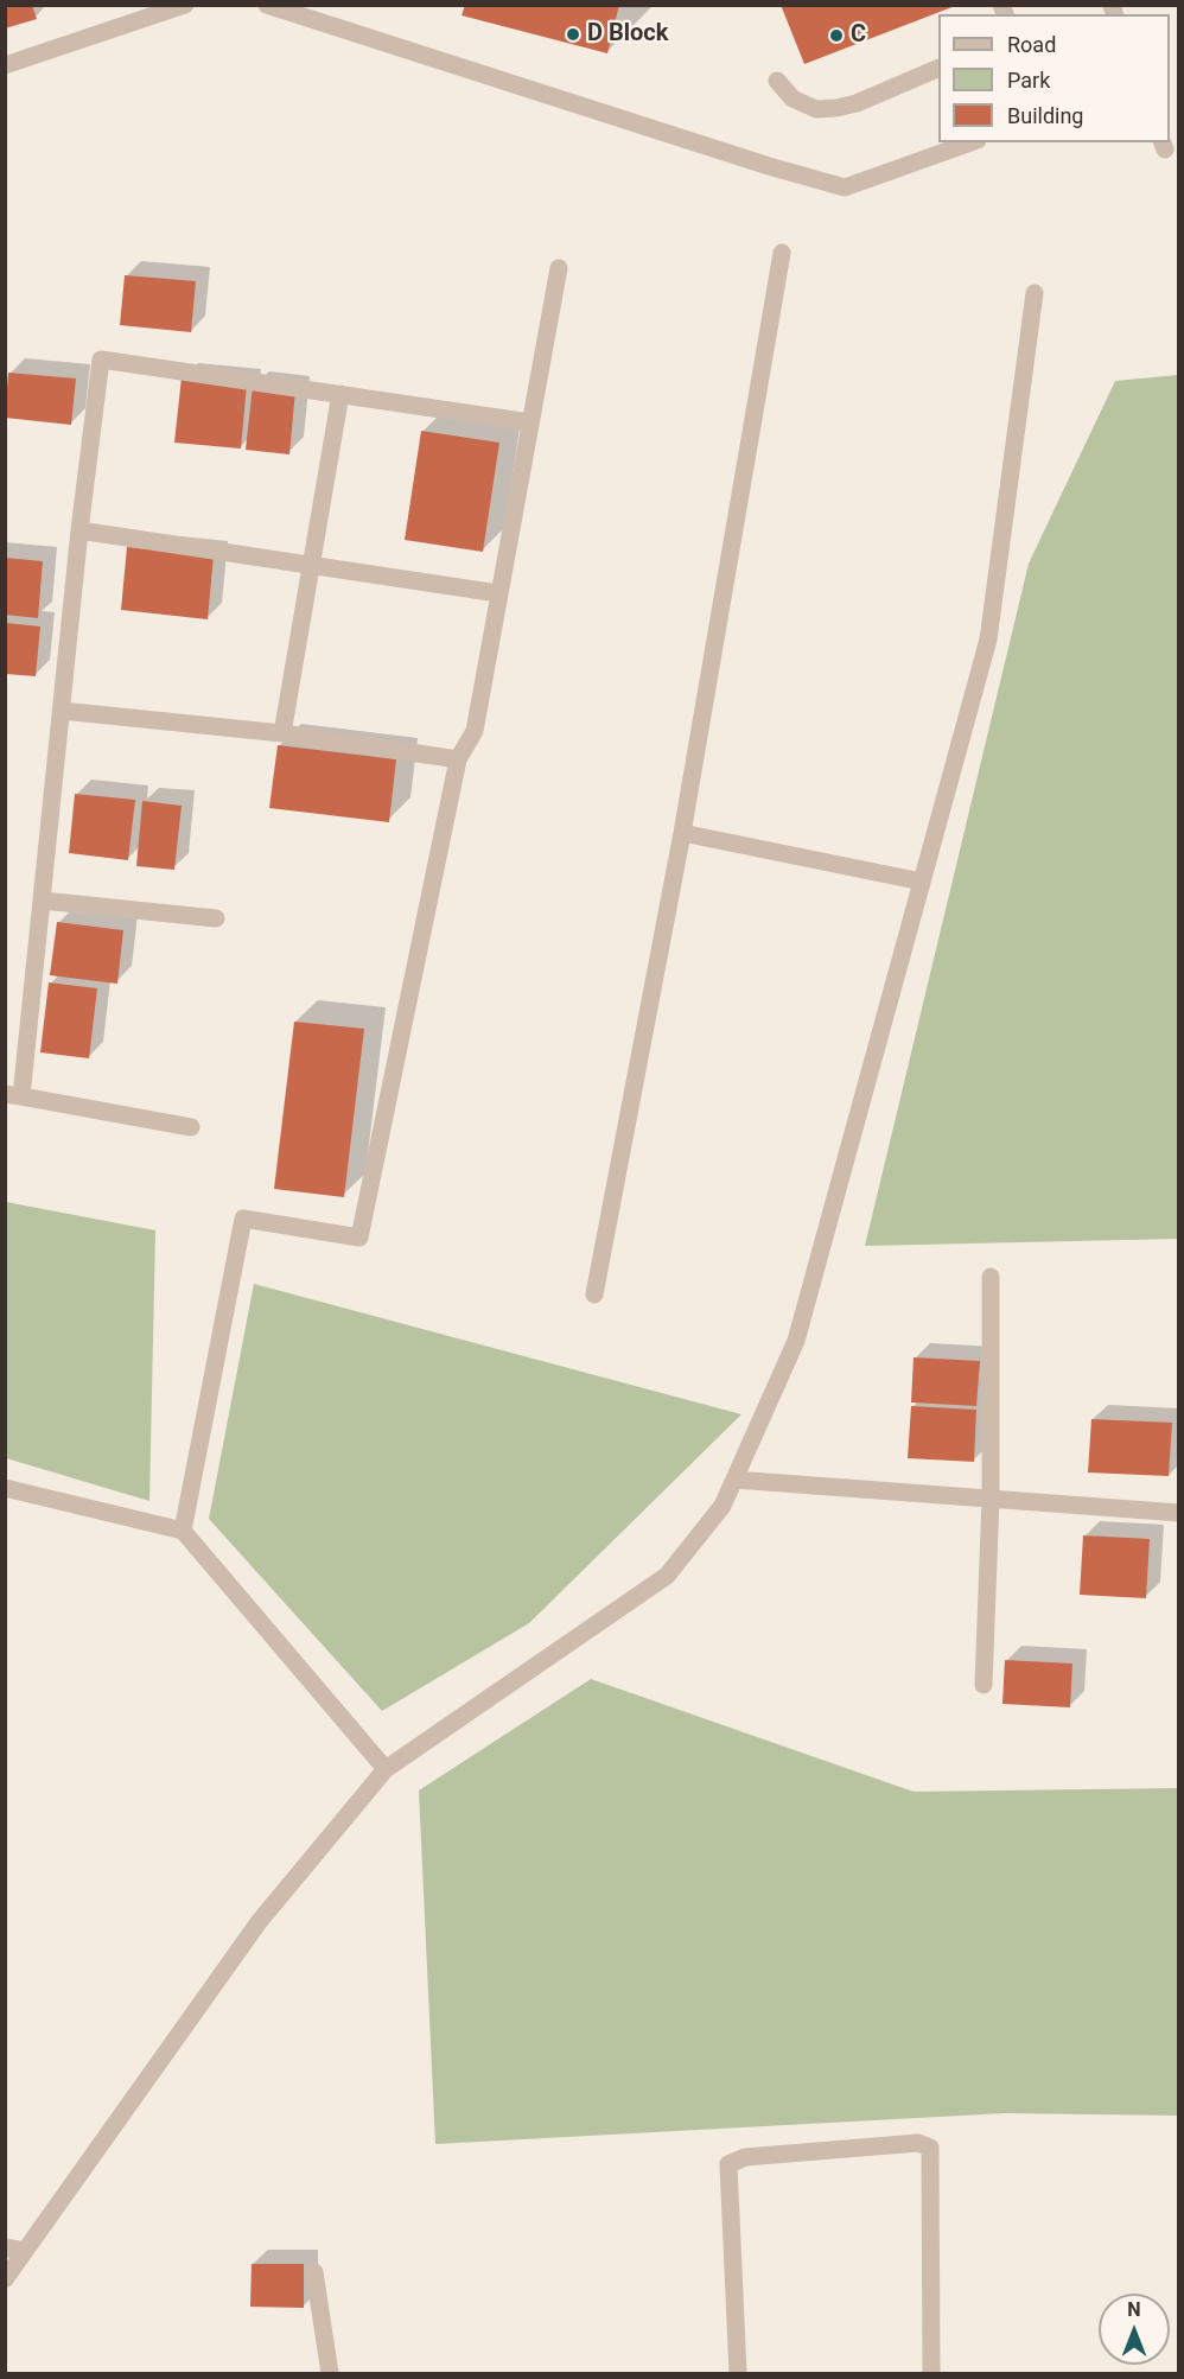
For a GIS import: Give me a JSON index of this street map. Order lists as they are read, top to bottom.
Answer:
{
  "places": ["D Block", "C"],
  "legend": ["Road", "Park", "Building"],
  "north": "top"
}
